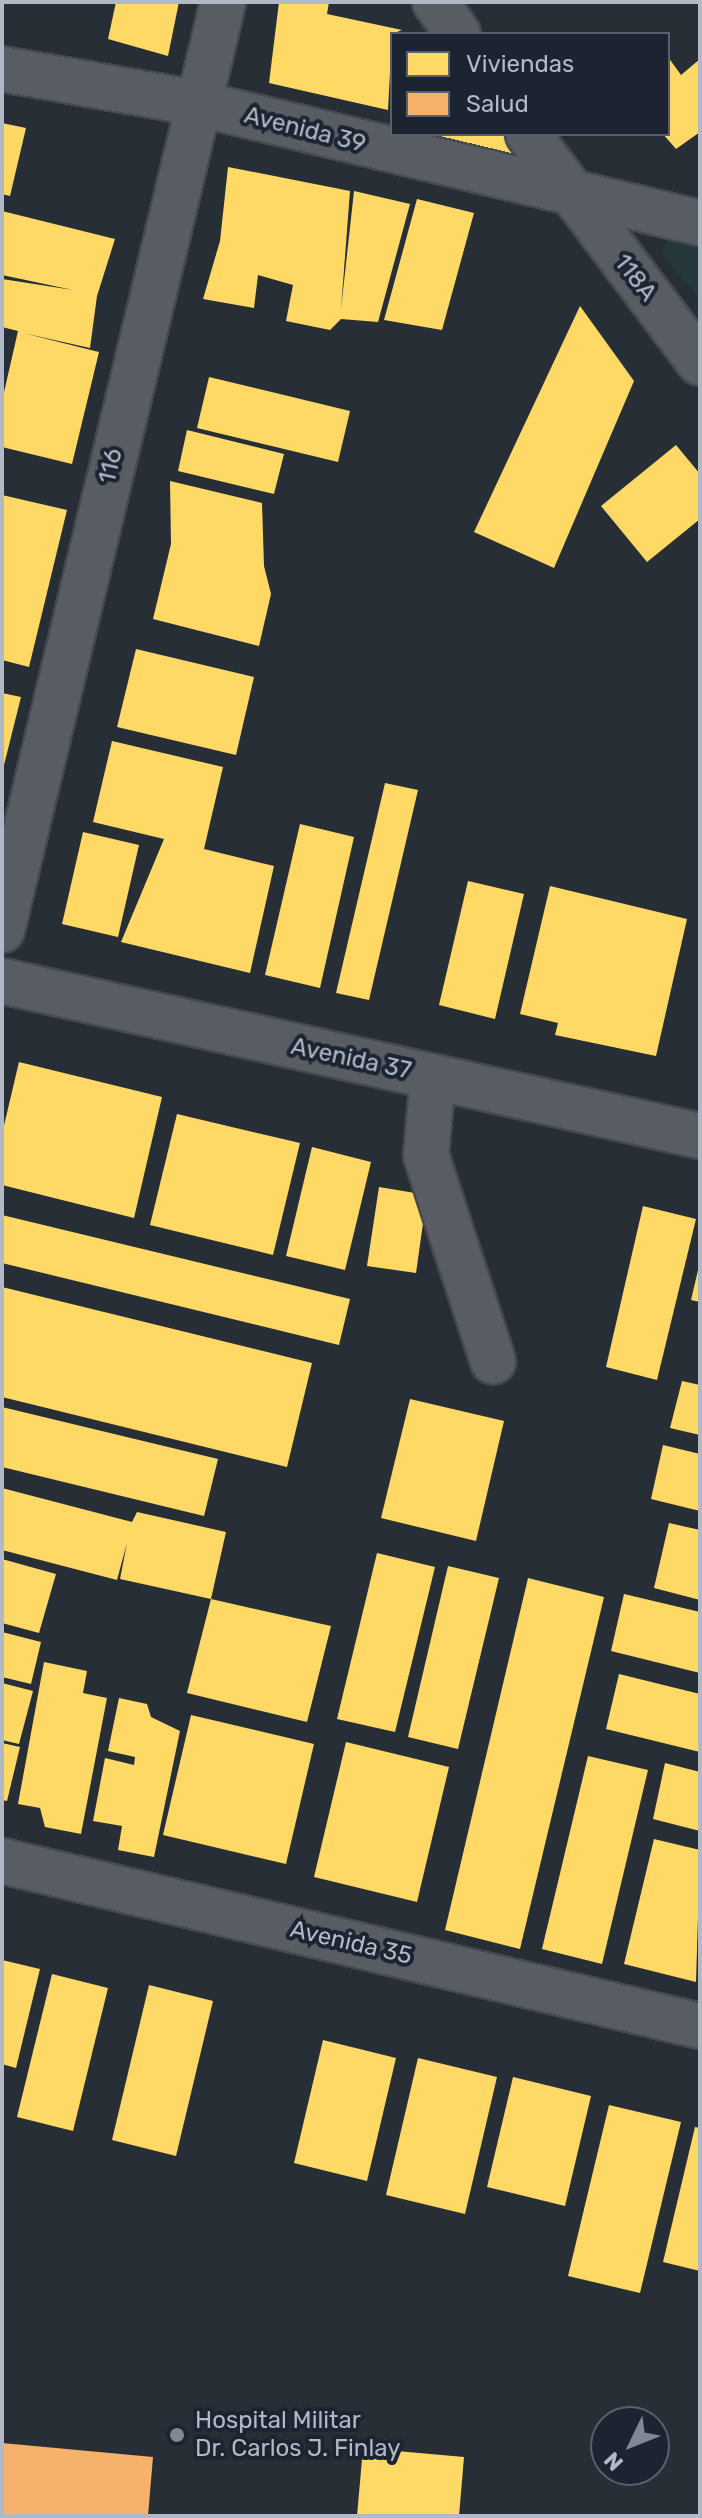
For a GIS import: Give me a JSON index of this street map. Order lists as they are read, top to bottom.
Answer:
{
  "streets": {
    "street": [
      "Avenida 39",
      "118A",
      "116",
      "Avenida 37",
      "Avenida 35"
    ]
  },
  "crossings": [
    ["Avenida 39", "118A"],
    ["Avenida 39", "116"]
  ],
  "places": ["Hospital Militar Dr. Carlos J. Finlay"],
  "legend": ["Viviendas", "Salud"],
  "north": "bottom left"
}
